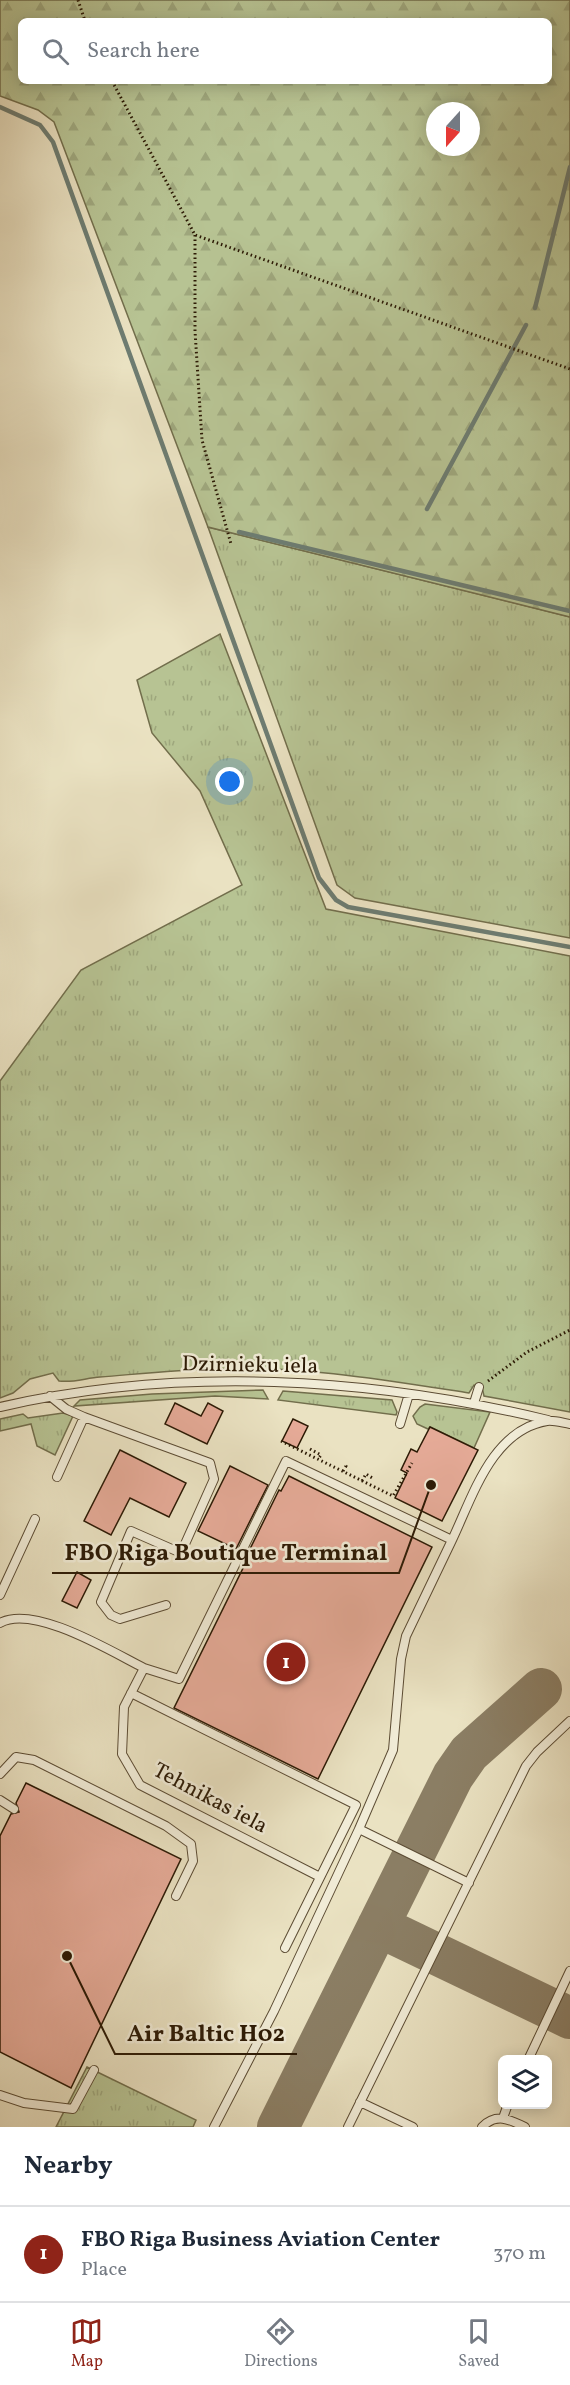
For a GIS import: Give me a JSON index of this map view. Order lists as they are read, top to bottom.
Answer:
{
  "streets": {
    "lane": ["Dzirnieku iela", "Tehnikas iela"]
  },
  "places": ["FBO Riga Boutique Terminal", "Air Baltic H02"],
  "north": "bottom",
  "page": {
    "search": "Search here",
    "pins": "1",
    "heading": "Nearby",
    "list": [
      {
        "mark": "1",
        "name": "FBO Riga Business Aviation Center",
        "note": "Place",
        "value": "370 m"
      }
    ],
    "nav": ["Map", "Directions", "Saved"]
  }
}
